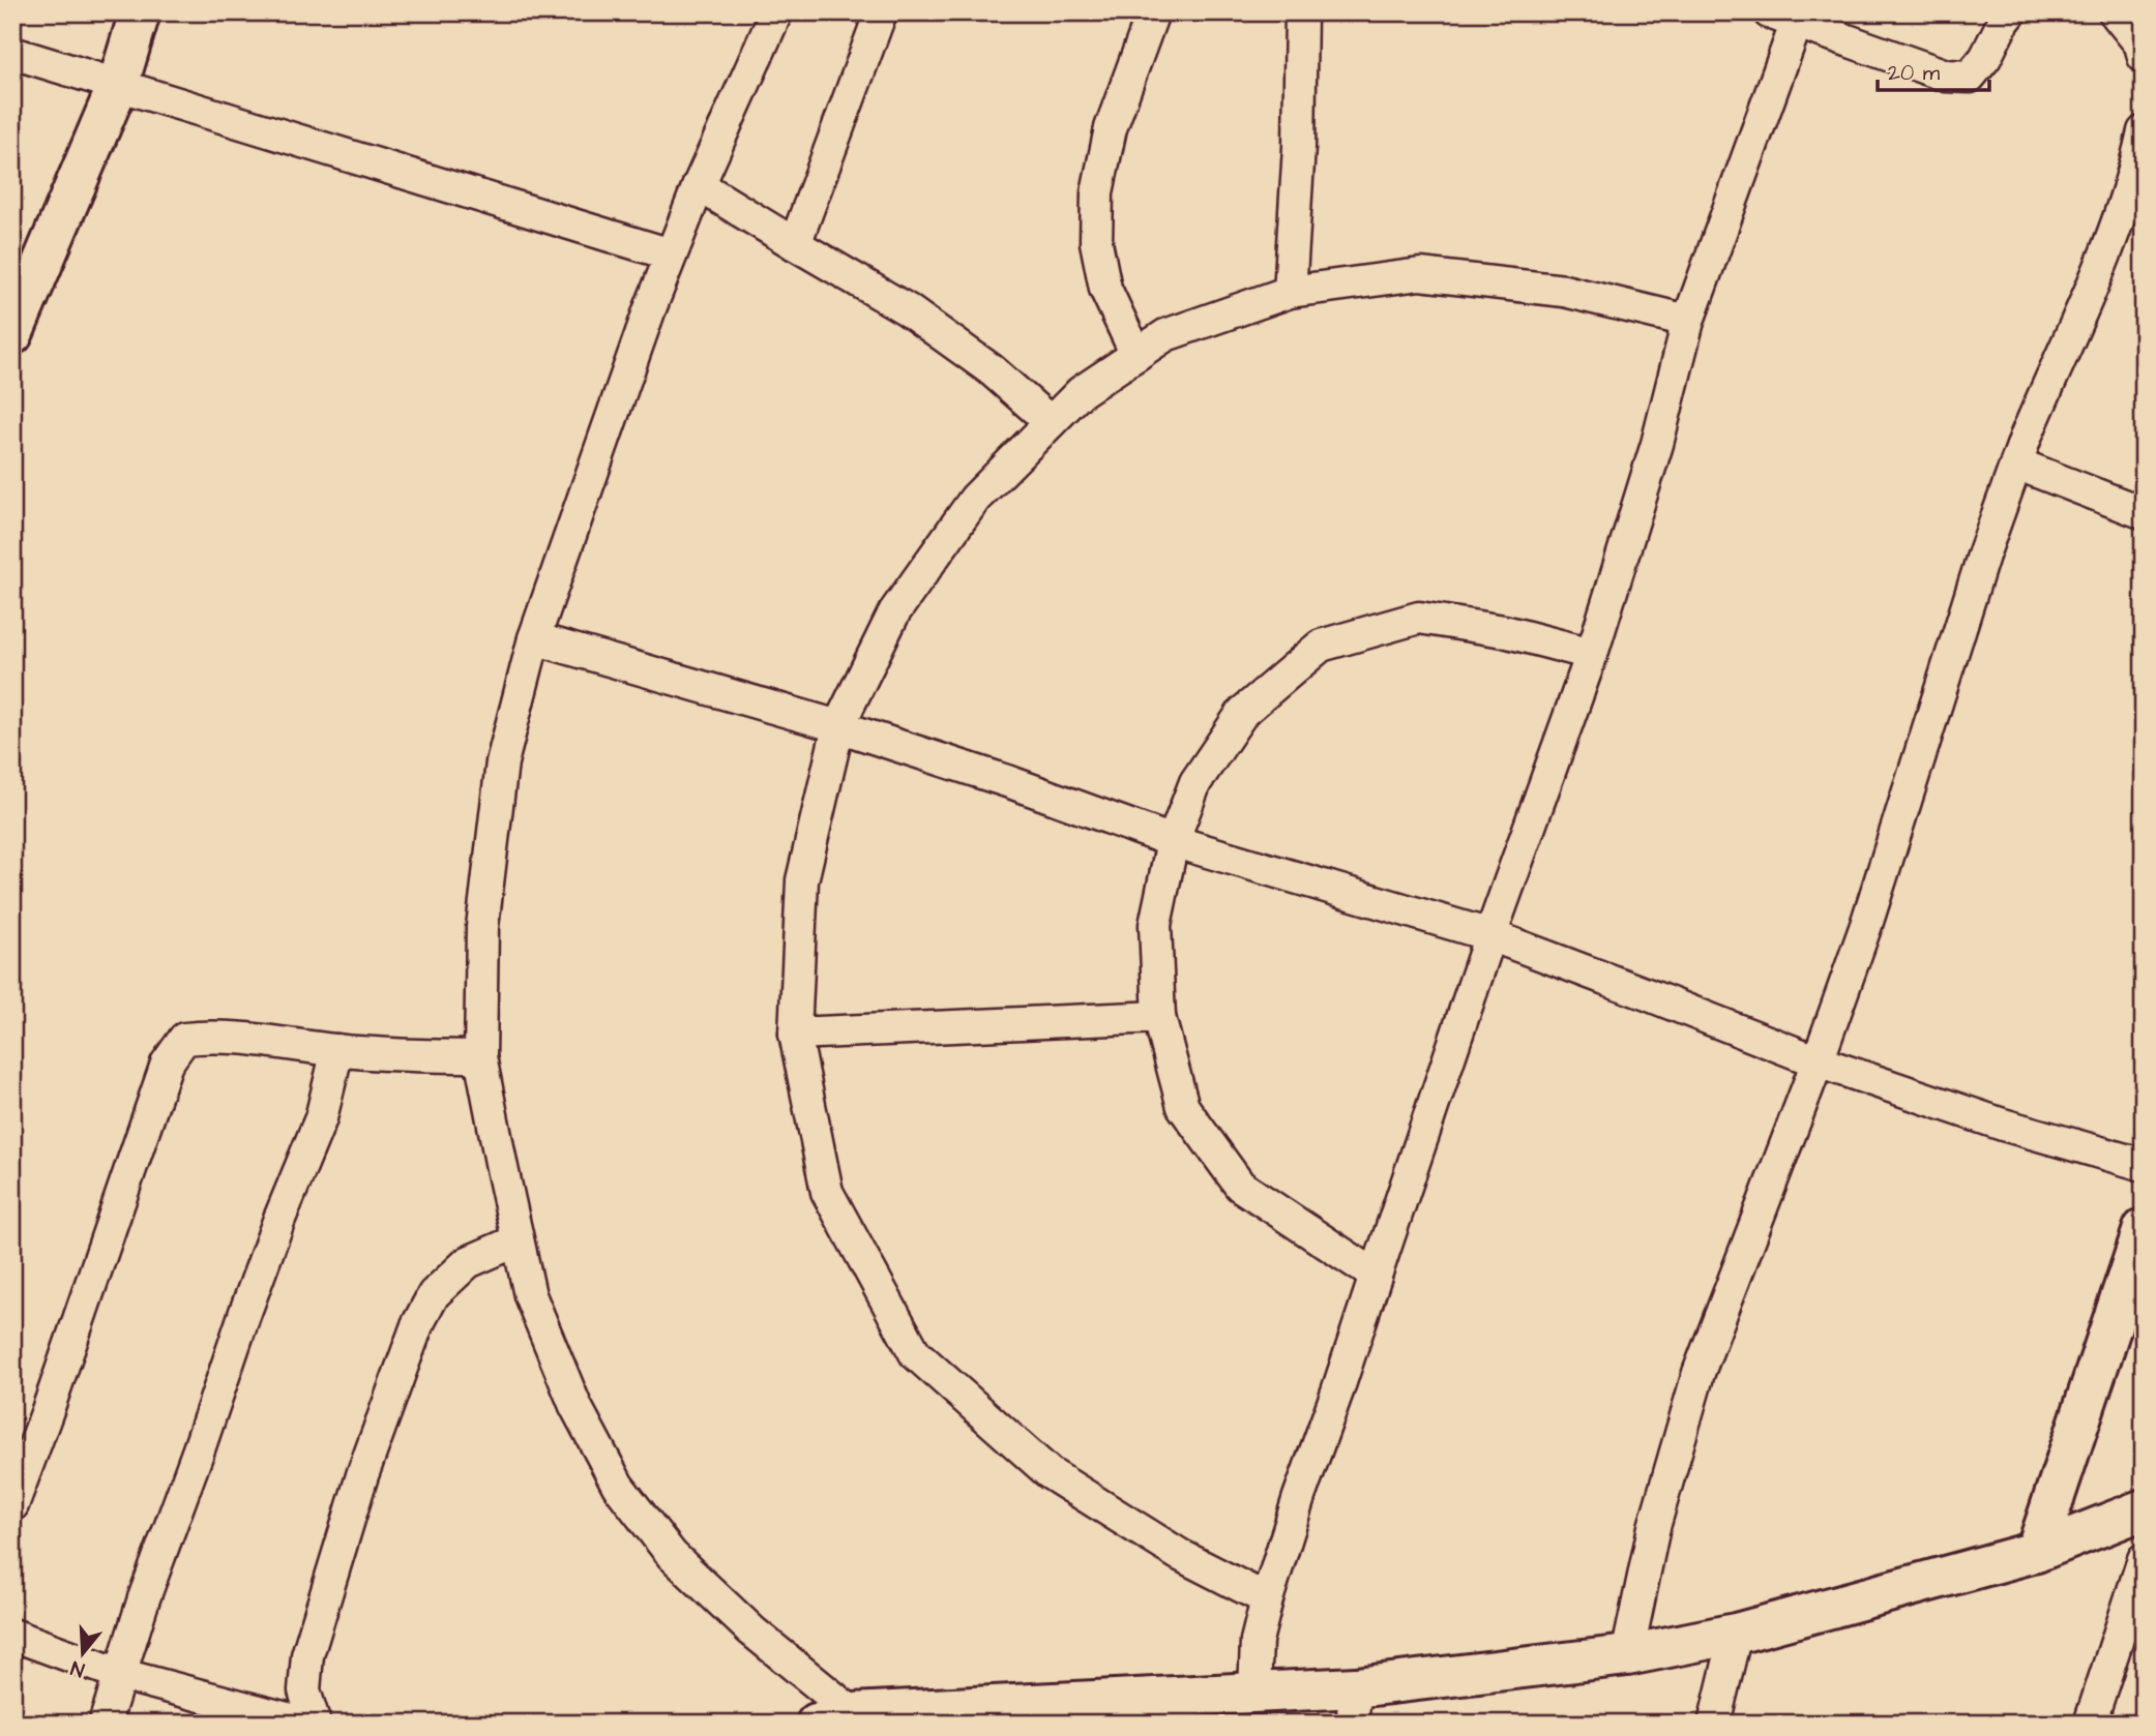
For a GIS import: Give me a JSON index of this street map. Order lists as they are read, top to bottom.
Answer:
{
  "scale_bar": "20 m",
  "north": "bottom"
}
